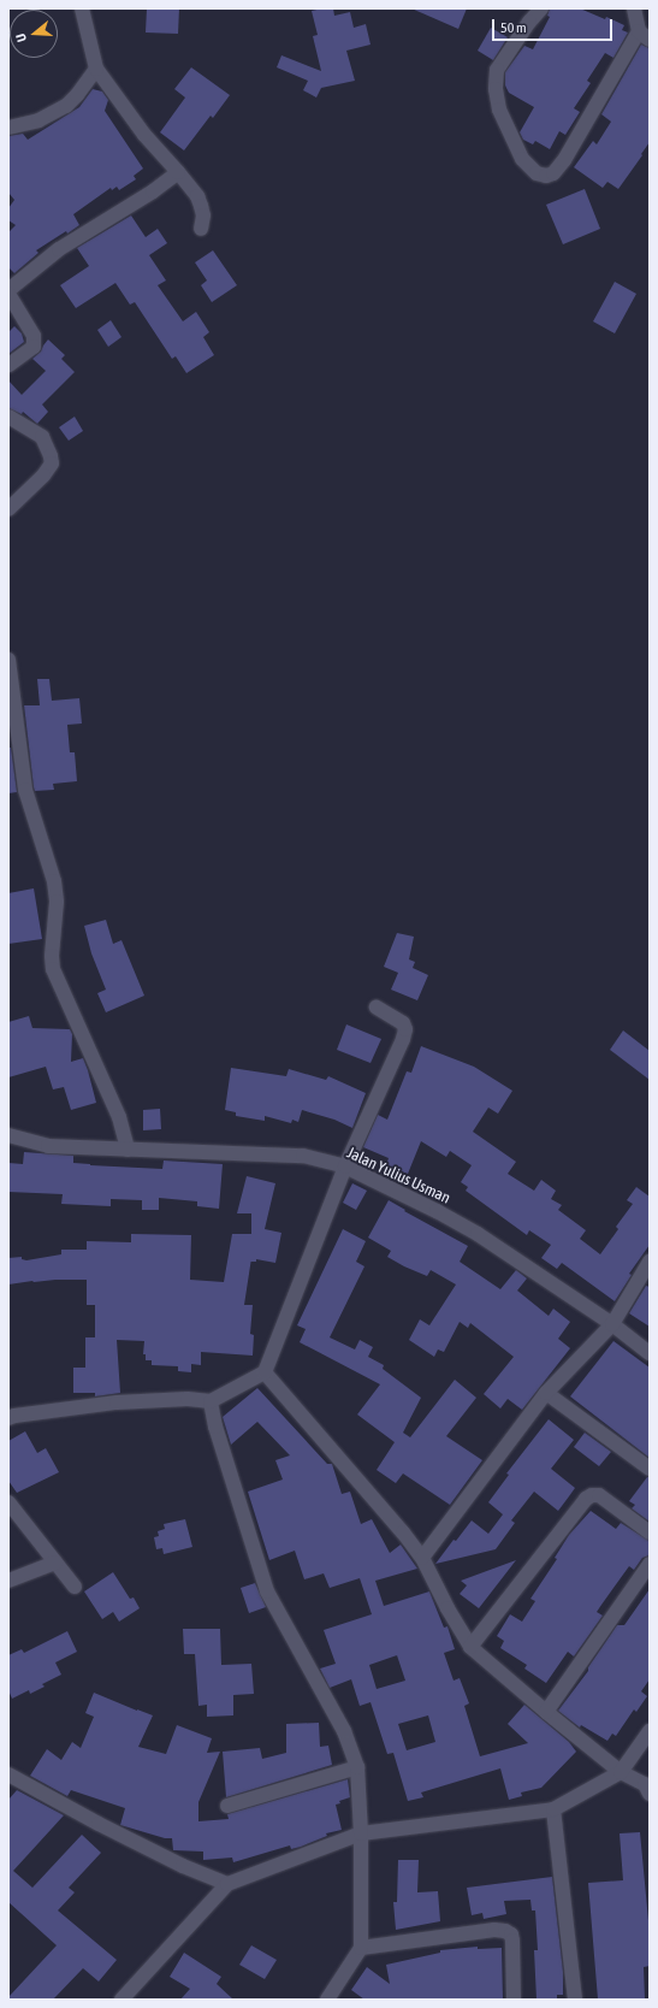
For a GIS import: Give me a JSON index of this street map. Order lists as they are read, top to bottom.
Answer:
{
  "streets": {
    "street": ["Jalan Yulius Usman"]
  },
  "scale_bar": "50 m",
  "north": "left"
}
